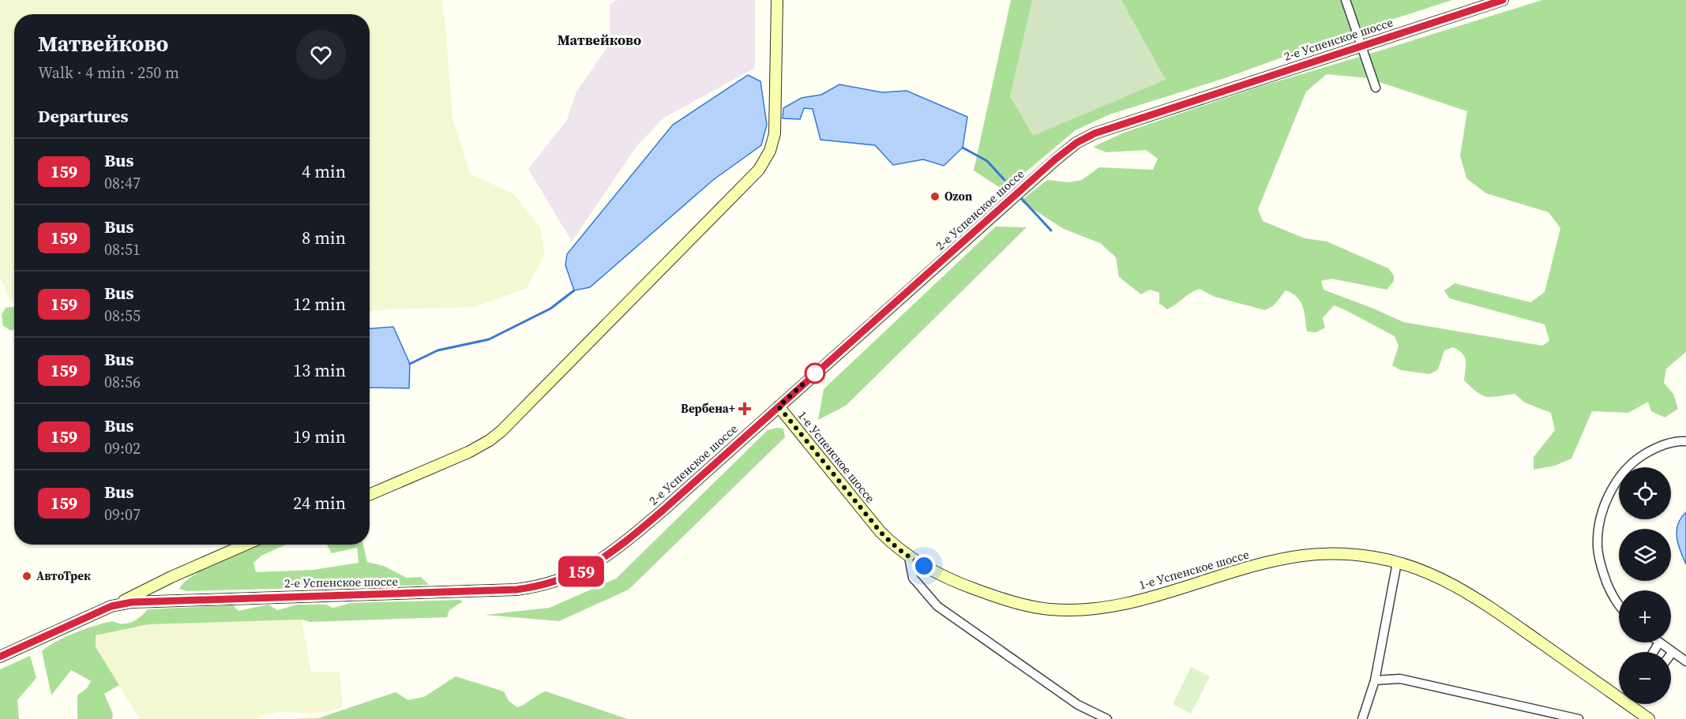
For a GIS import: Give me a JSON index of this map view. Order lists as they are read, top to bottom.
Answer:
{
  "streets": {
    "main road": ["2-е Успенское шоссе", "1-е Успенское шоссе"]
  },
  "crossings": [
    ["2-е Успенское шоссе", "1-е Успенское шоссе"]
  ],
  "districts": ["Матвейково"],
  "places": {
    "other": ["Ozon", "АвтоТрек"],
    "health": ["Вербена+"]
  },
  "lines": ["bus line 159"],
  "page": {
    "on_map": "159",
    "heading": [
      ["Матвейково", "Walk · 4 min · 250 m"],
      "Departures"
    ],
    "list": [
      {
        "mark": "159",
        "name": "Bus",
        "note": "08:47",
        "value": "4 min"
      },
      {
        "mark": "159",
        "name": "Bus",
        "note": "08:51",
        "value": "8 min"
      },
      {
        "mark": "159",
        "name": "Bus",
        "note": "08:55",
        "value": "12 min"
      },
      {
        "mark": "159",
        "name": "Bus",
        "note": "08:56",
        "value": "13 min"
      },
      {
        "mark": "159",
        "name": "Bus",
        "note": "09:02",
        "value": "19 min"
      },
      {
        "mark": "159",
        "name": "Bus",
        "note": "09:07",
        "value": "24 min"
      }
    ],
    "map_buttons": ["+", "−"]
  }
}
